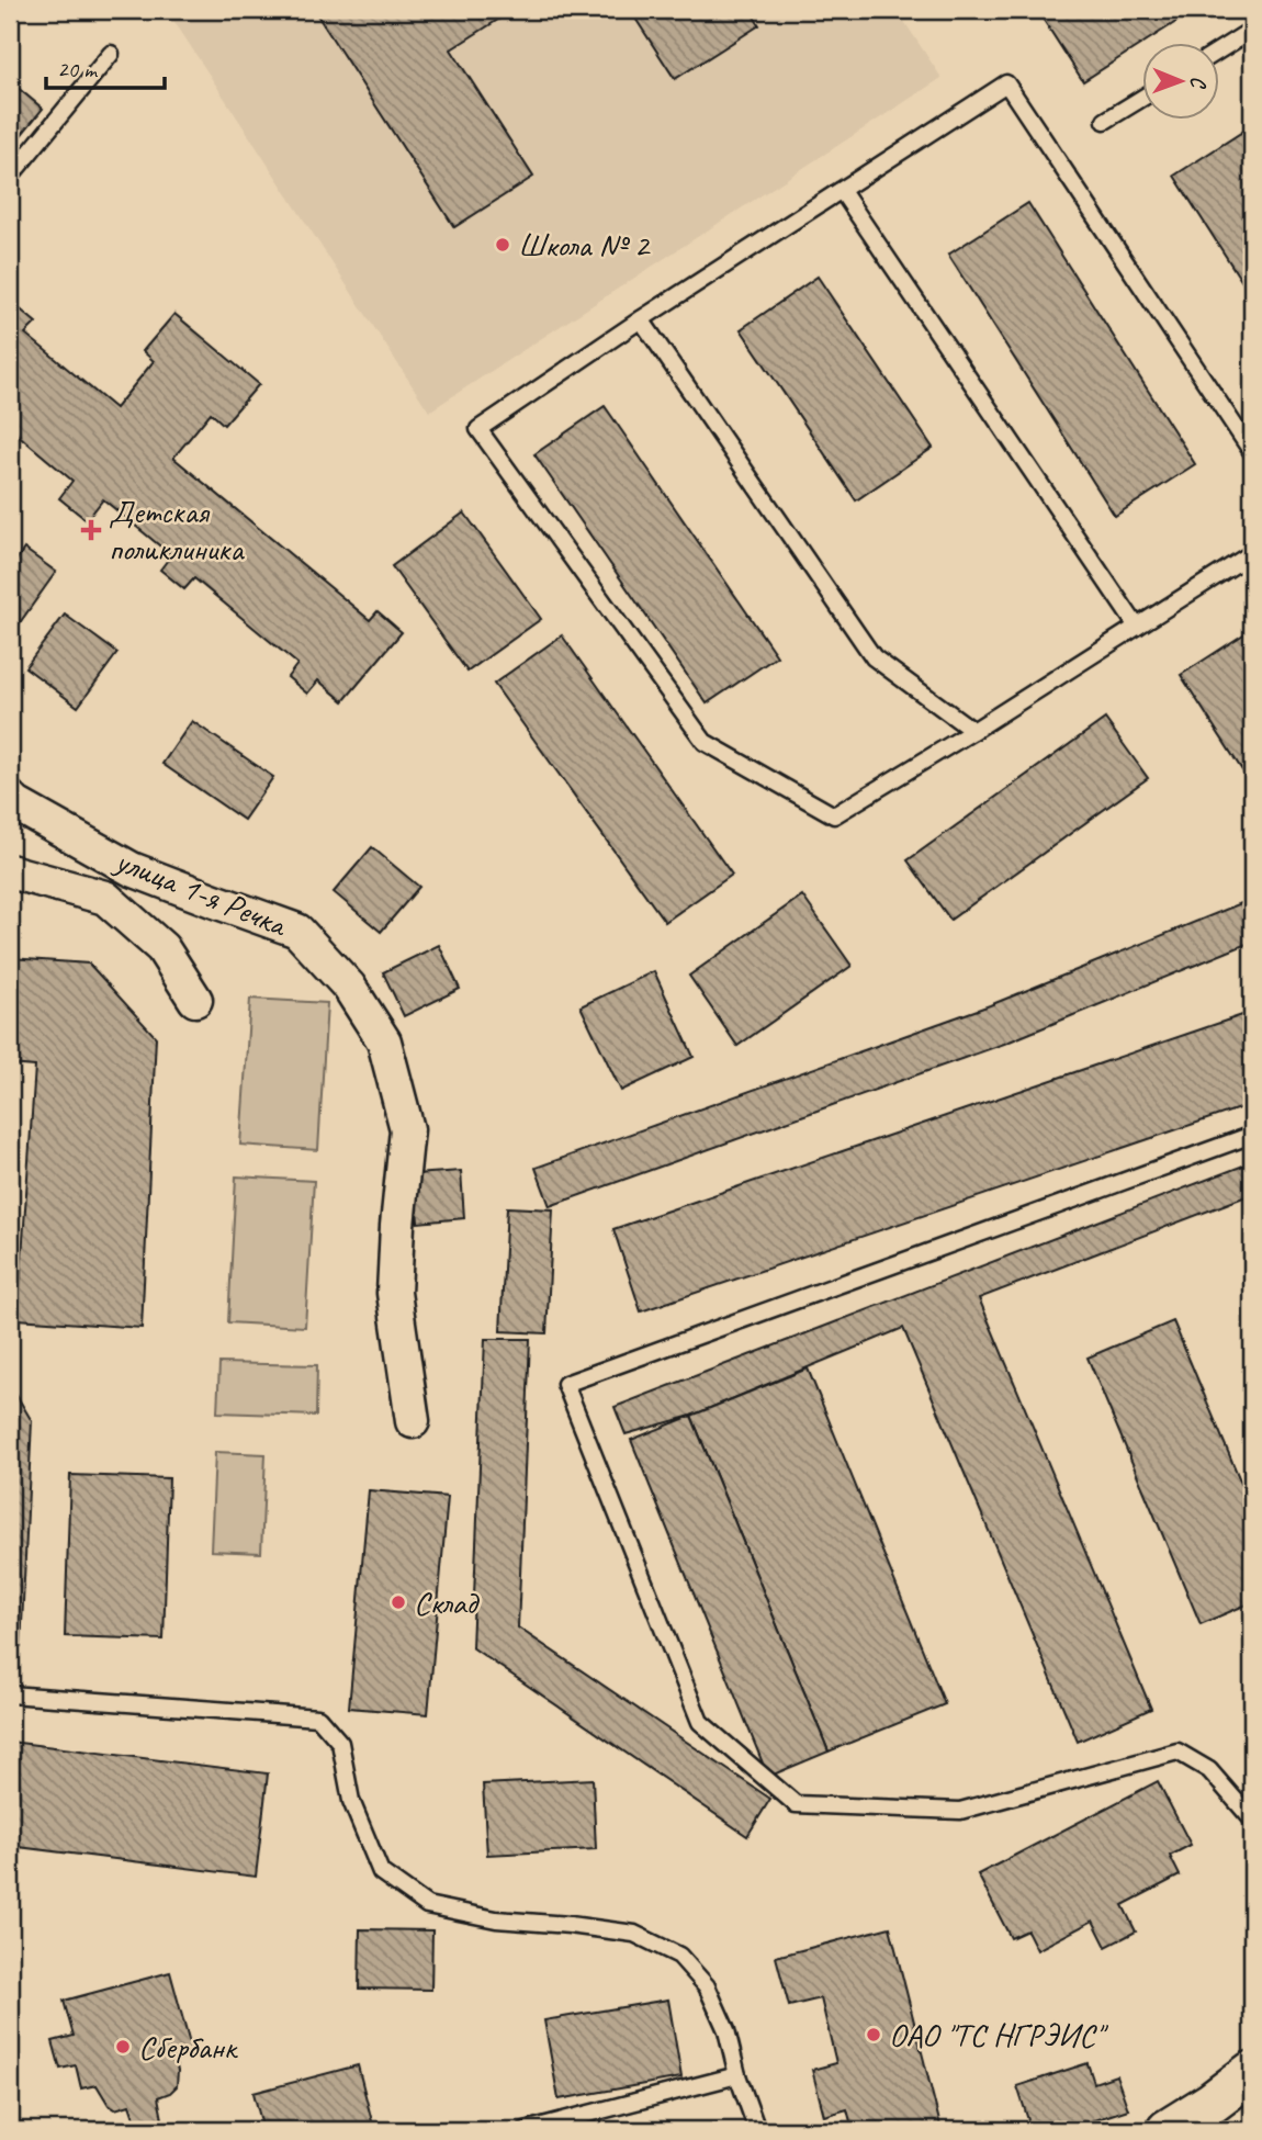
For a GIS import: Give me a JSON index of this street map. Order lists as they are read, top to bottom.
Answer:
{
  "streets": {
    "street": ["улица 1-я Речка"]
  },
  "places": {
    "other": [
      "Школа № 2",
      "Склад",
      "ОАО \"ТС НГРЭИС\"",
      "Сбербанк"
    ],
    "health": ["Детская поликлиника"]
  },
  "scale_bar": "20 m",
  "north": "right"
}
